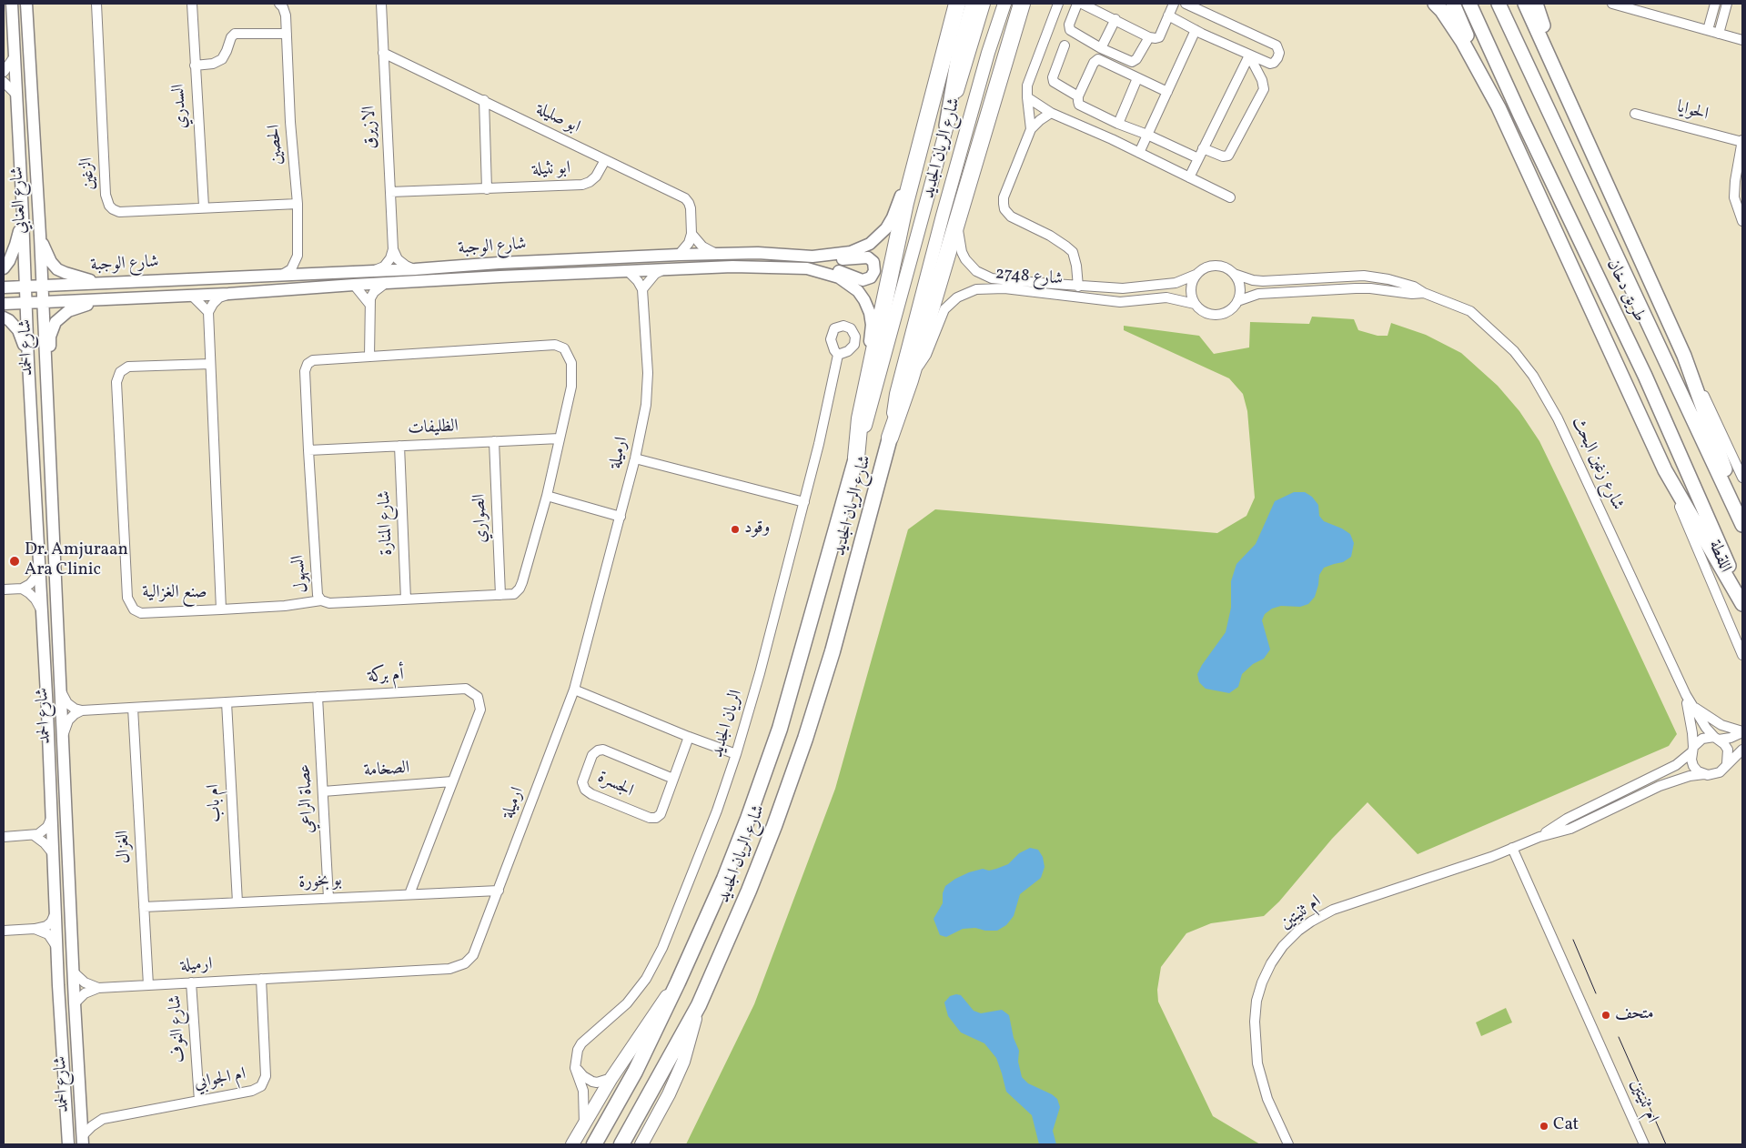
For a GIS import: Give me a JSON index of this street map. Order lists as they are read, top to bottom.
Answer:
{
  "streets": {
    "highway": ["شارع الريان الجديد"],
    "main road": ["طريق دخان"],
    "street": [
      "السدري",
      "الحوايا",
      "ابو صليلة",
      "الازيرق",
      "الحصين",
      "ابو نثيلة",
      "الزغين",
      "شارع العنابي",
      "شارع الوجبة",
      "شارع 2748",
      "شارع الحمد",
      "الظليفات",
      "ارميلة",
      "شارع زغين البحث",
      "الصواري",
      "شارع المنارة",
      "اللقطة",
      "السهول",
      "صنع الغزالية",
      "أم بركة",
      "الريان الجديد",
      "الصخامة",
      "الجسرة",
      "عصاة الراعي",
      "ام باب",
      "الغزال",
      "بو بخورة",
      "ام ثنيتين",
      "شارع النوف",
      "ام الجوابي"
    ]
  },
  "crossings": [
    ["السدري", "الزغين"],
    ["ابو صليلة", "الازيرق"],
    ["ابو صليلة", "ابو نثيلة"],
    ["الازيرق", "ابو نثيلة"],
    ["الحصين", "الزغين"],
    ["الحصين", "شارع الوجبة"],
    ["شارع العنابي", "شارع الوجبة"],
    ["شارع العنابي", "شارع الحمد"],
    ["شارع الوجبة", "شارع الحمد"],
    ["شارع 2748", "شارع زغين البحث"],
    ["شارع الحمد", "ارميلة"],
    ["شارع الحمد", "ام الجوابي"],
    ["الظليفات", "الصواري"],
    ["الظليفات", "شارع المنارة"],
    ["الظليفات", "السهول"],
    ["ارميلة", "الغزال"],
    ["ارميلة", "بو بخورة"],
    ["ارميلة", "شارع النوف"],
    ["ارميلة", "ام الجوابي"],
    ["شارع زغين البحث", "ام ثنيتين"],
    ["الصواري", "السهول"],
    ["شارع المنارة", "السهول"],
    ["أم بركة", "الصخامة"],
    ["أم بركة", "عصاة الراعي"],
    ["أم بركة", "ام باب"],
    ["أم بركة", "الغزال"],
    ["أم بركة", "بو بخورة"],
    ["الصخامة", "عصاة الراعي"],
    ["عصاة الراعي", "بو بخورة"],
    ["ام باب", "بو بخورة"],
    ["الغزال", "بو بخورة"],
    ["شارع النوف", "ام الجوابي"]
  ],
  "places": [
    "وقود",
    "Dr. Amjuraan Ara Clinic",
    "متحف",
    "Cat"
  ]
}
